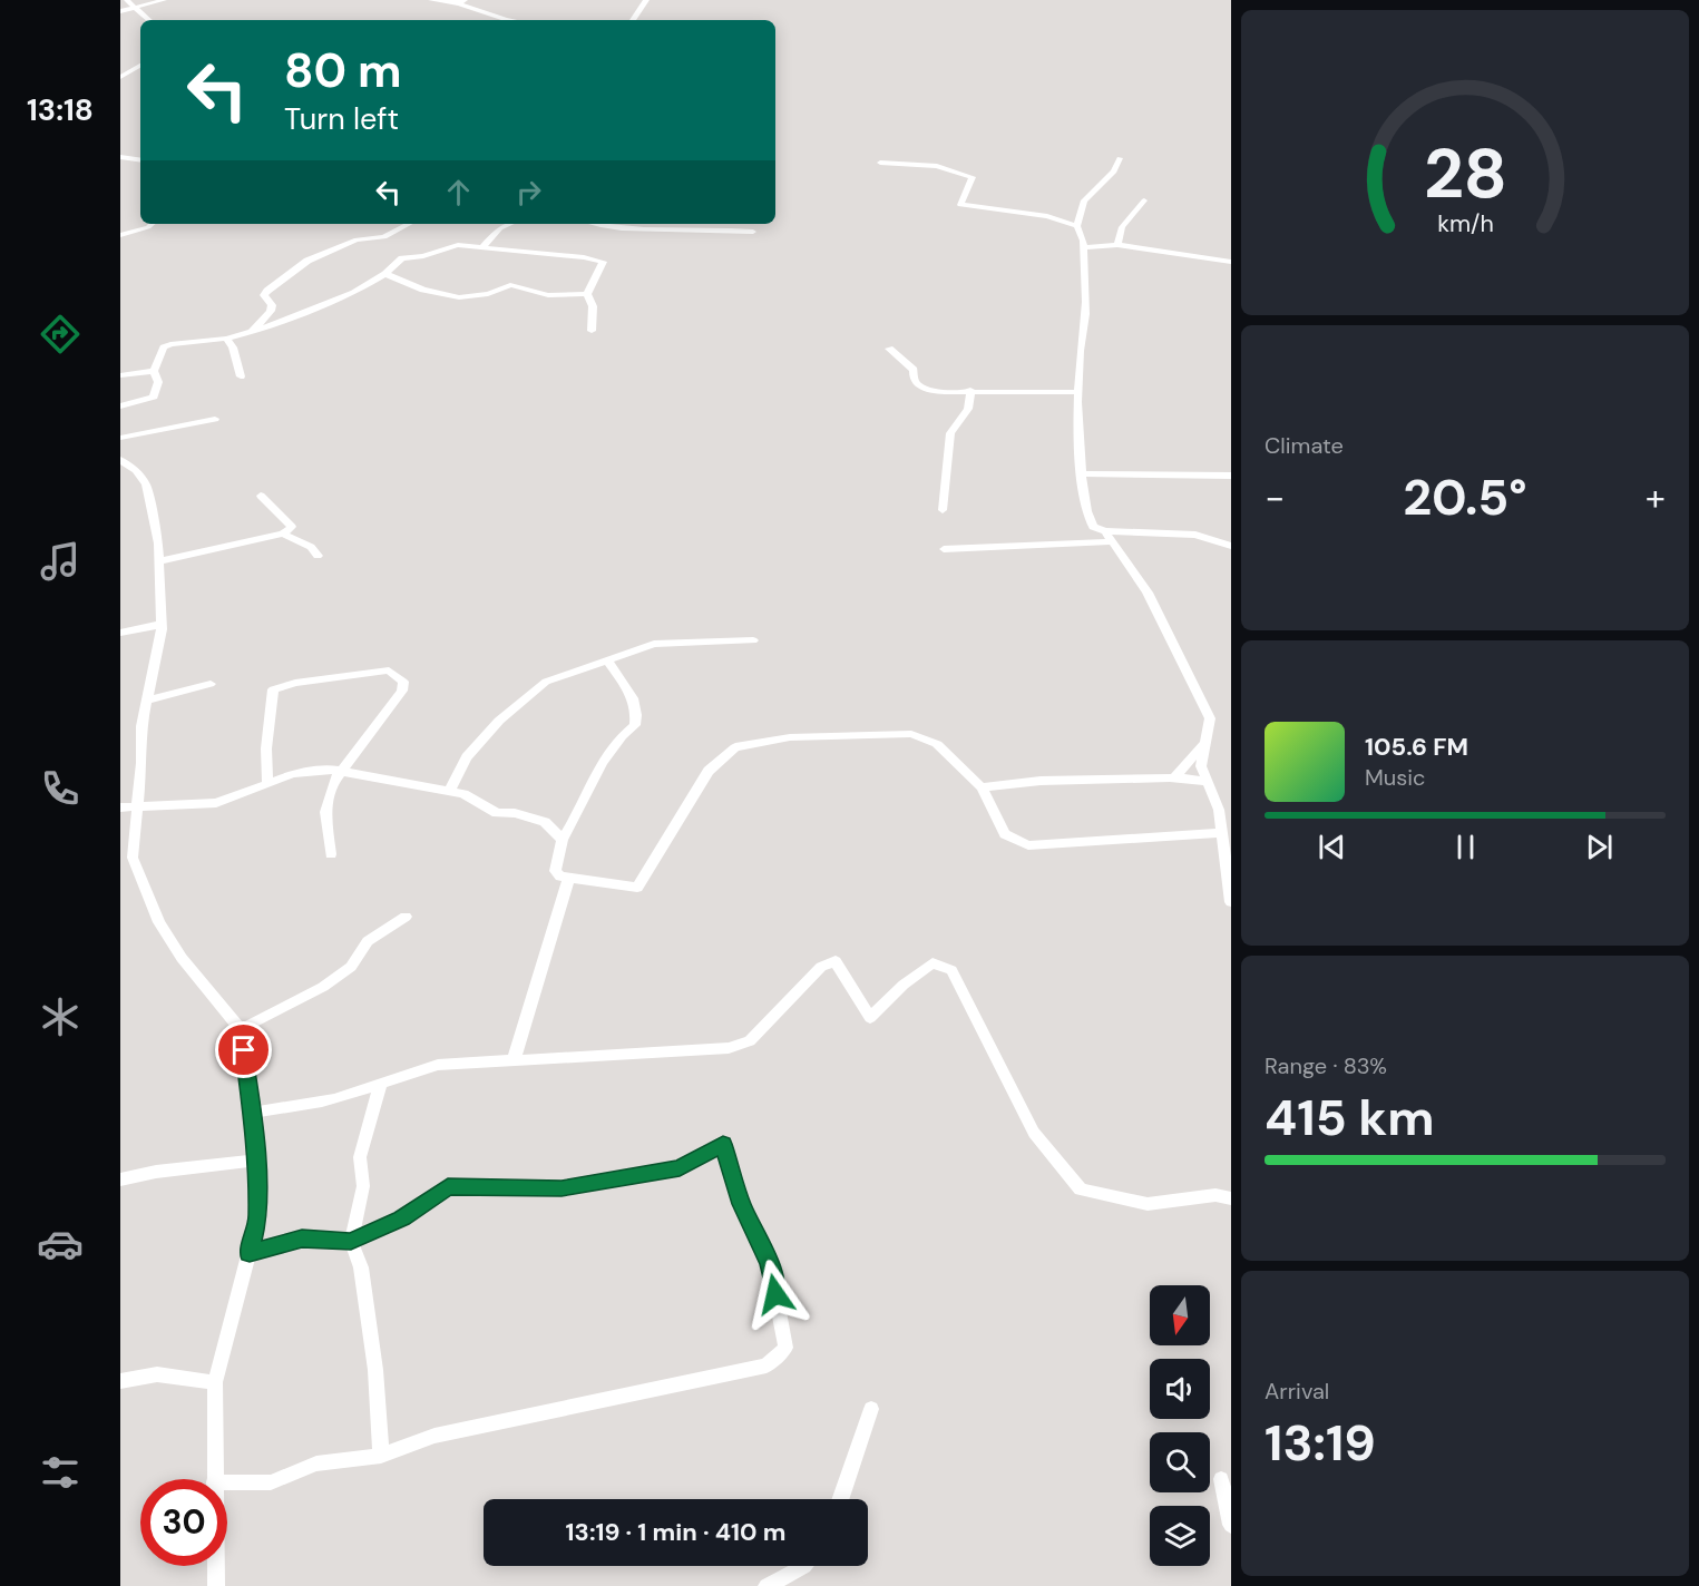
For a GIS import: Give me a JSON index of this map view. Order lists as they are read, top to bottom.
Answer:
{
  "north": "bottom",
  "page": {
    "tabs": "13:18",
    "turn": ["80 m", "Turn left"],
    "tile": [
      "Climate",
      ["Range · 83%", "415 km"],
      ["Arrival", "13:19"]
    ],
    "heat": ["−", "20.5°", "+"],
    "song": ["105.6 FM", "Music"],
    "limit": "30",
    "trip": "13:19 · 1 min · 410 m",
    "gauge": ["28", "km/h"]
  }
}
